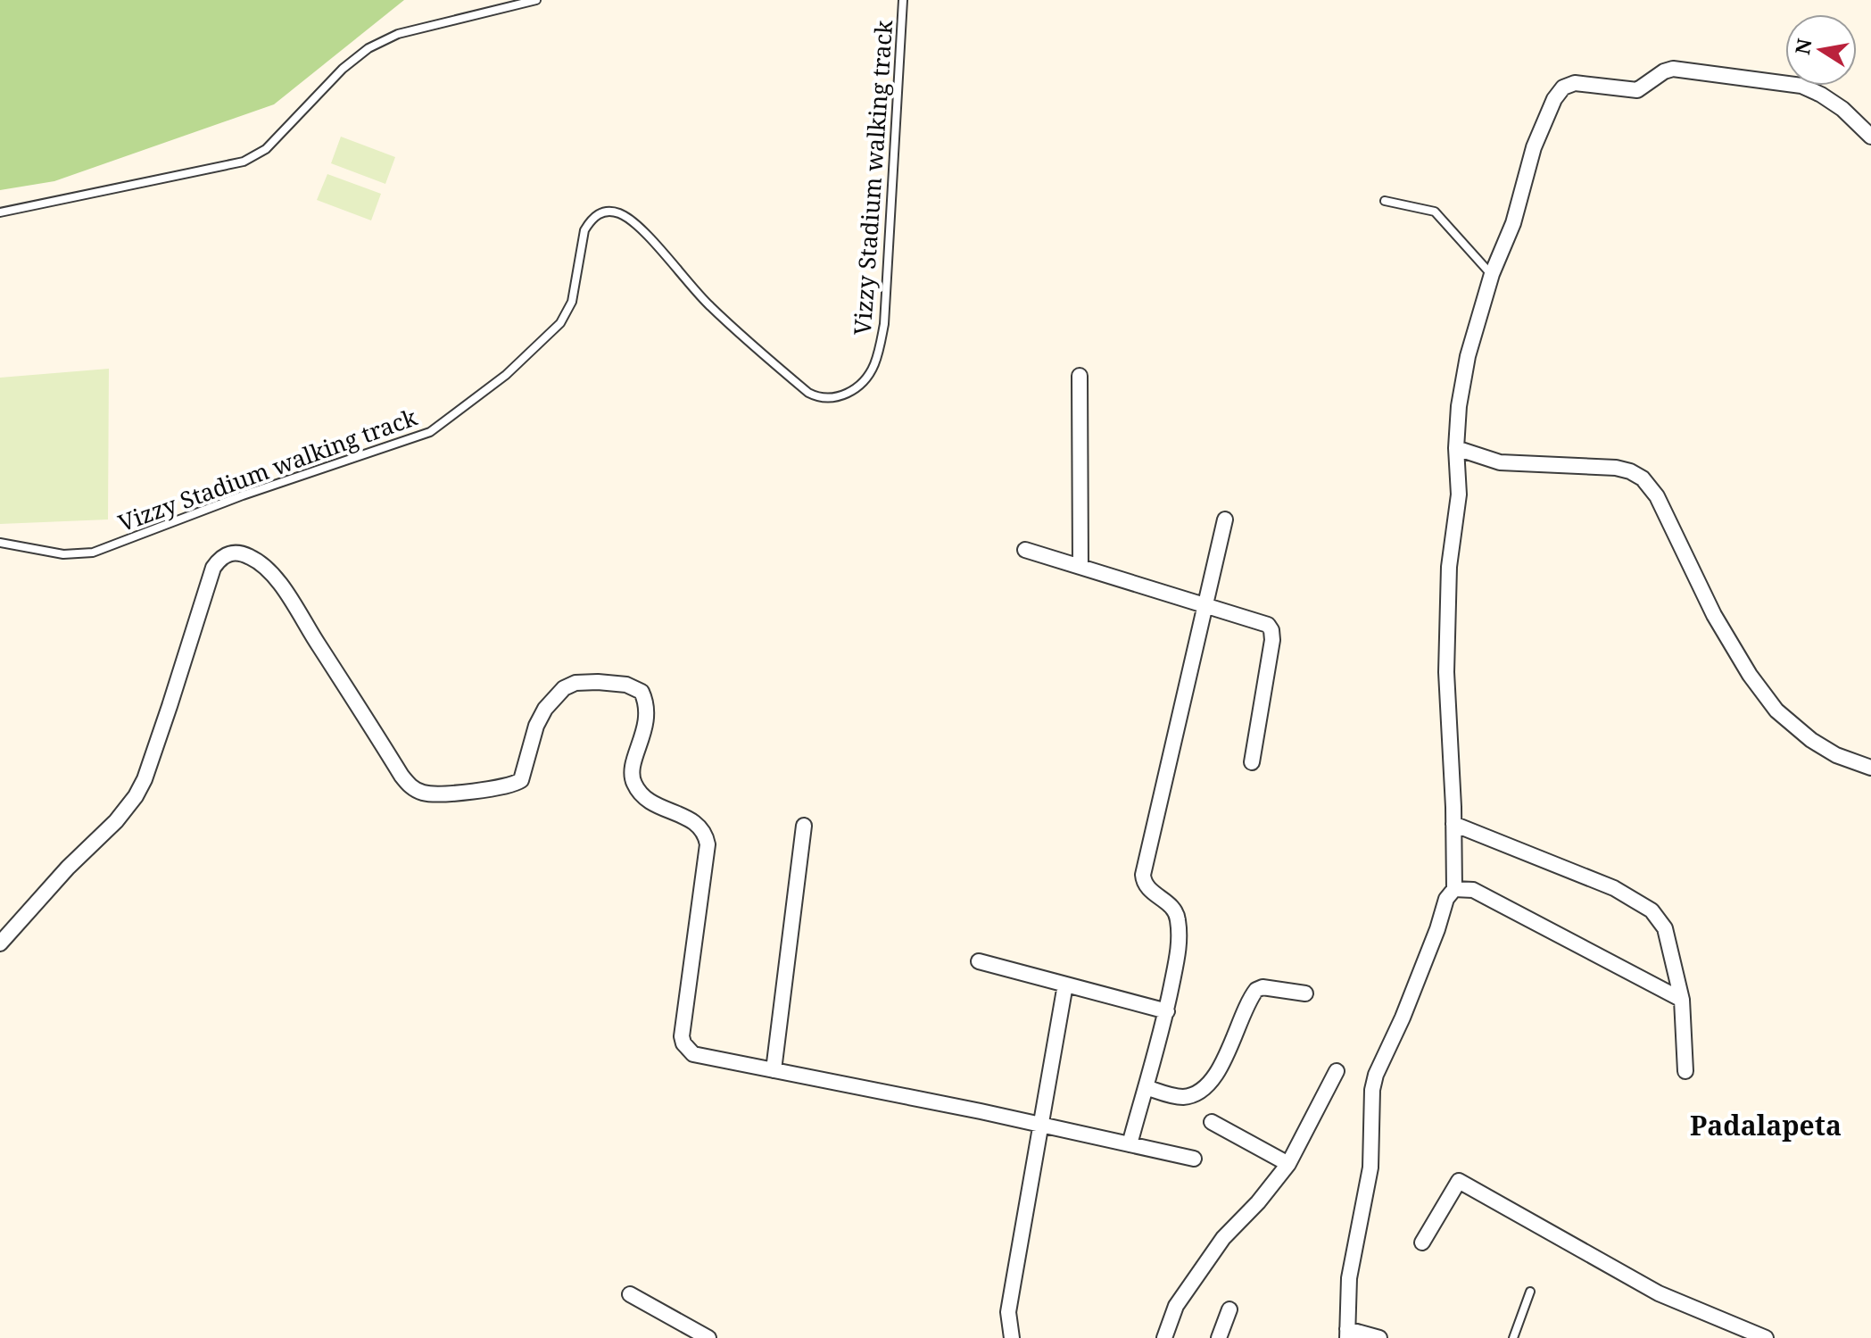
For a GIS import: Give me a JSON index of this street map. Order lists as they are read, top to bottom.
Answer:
{
  "streets": {
    "lane": ["Vizzy Stadium walking track"]
  },
  "districts": ["Padalapeta"],
  "north": "left"
}
